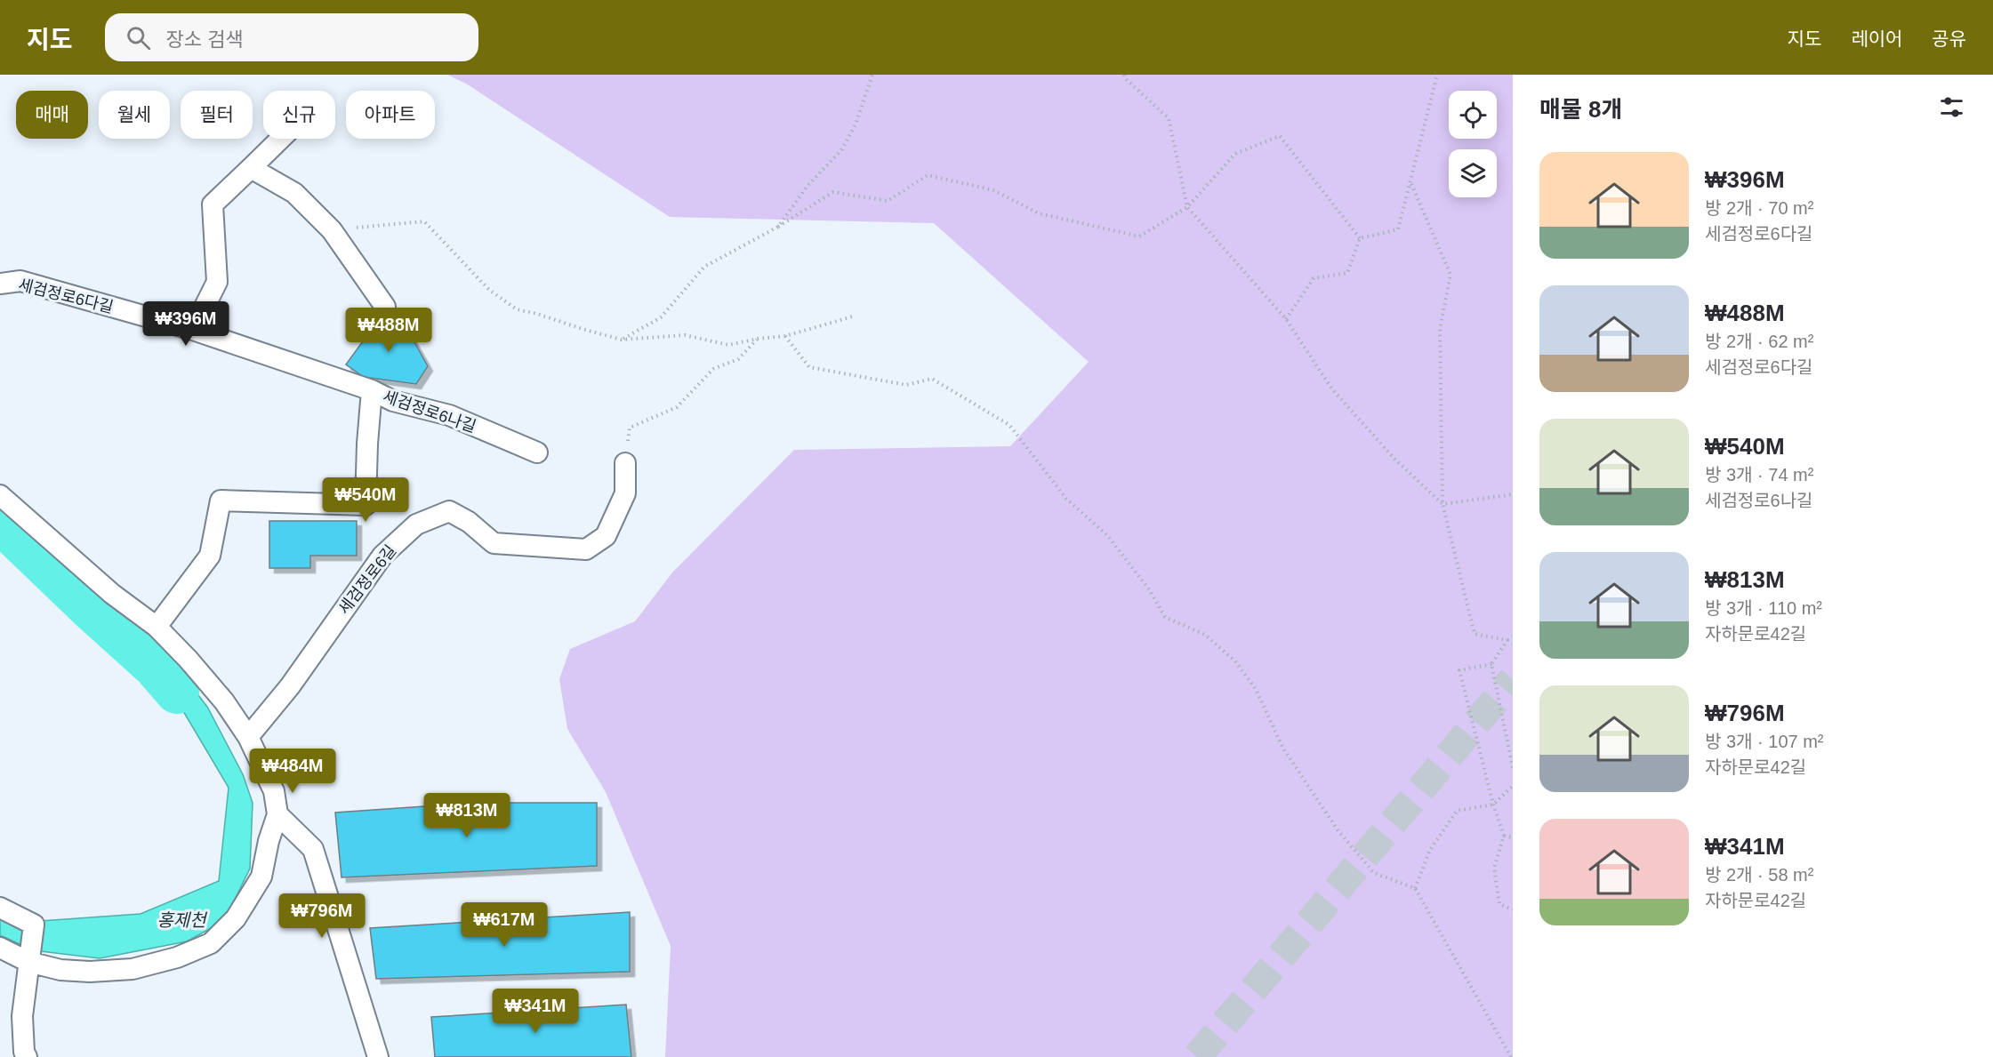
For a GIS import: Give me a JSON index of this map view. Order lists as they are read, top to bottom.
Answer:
{
  "streets": {
    "street": ["세검정로6다길", "세검정로6나길", "세검정로6길"]
  },
  "crossings": [
    ["세검정로6다길", "세검정로6나길"]
  ],
  "water": ["홍제천"],
  "page": {
    "header": "지도",
    "search": "장소 검색",
    "nav": ["지도", "레이어", "공유"],
    "heading": "매물 8개",
    "chip": [
      "매매",
      "월세",
      "필터",
      "신규",
      "아파트"
    ],
    "list": [
      {
        "name": "₩396M",
        "note": "방 2개 · 70 m² · 세검정로6다길"
      },
      {
        "name": "₩488M",
        "note": "방 2개 · 62 m² · 세검정로6다길"
      },
      {
        "name": "₩540M",
        "note": "방 3개 · 74 m² · 세검정로6나길"
      },
      {
        "name": "₩813M",
        "note": "방 3개 · 110 m² · 자하문로42길"
      },
      {
        "name": "₩796M",
        "note": "방 3개 · 107 m² · 자하문로42길"
      },
      {
        "name": "₩341M",
        "note": "방 2개 · 58 m² · 자하문로42길"
      }
    ],
    "price": [
      "₩396M",
      "₩488M",
      "₩540M",
      "₩484M",
      "₩813M",
      "₩796M",
      "₩617M",
      "₩341M"
    ]
  }
}
